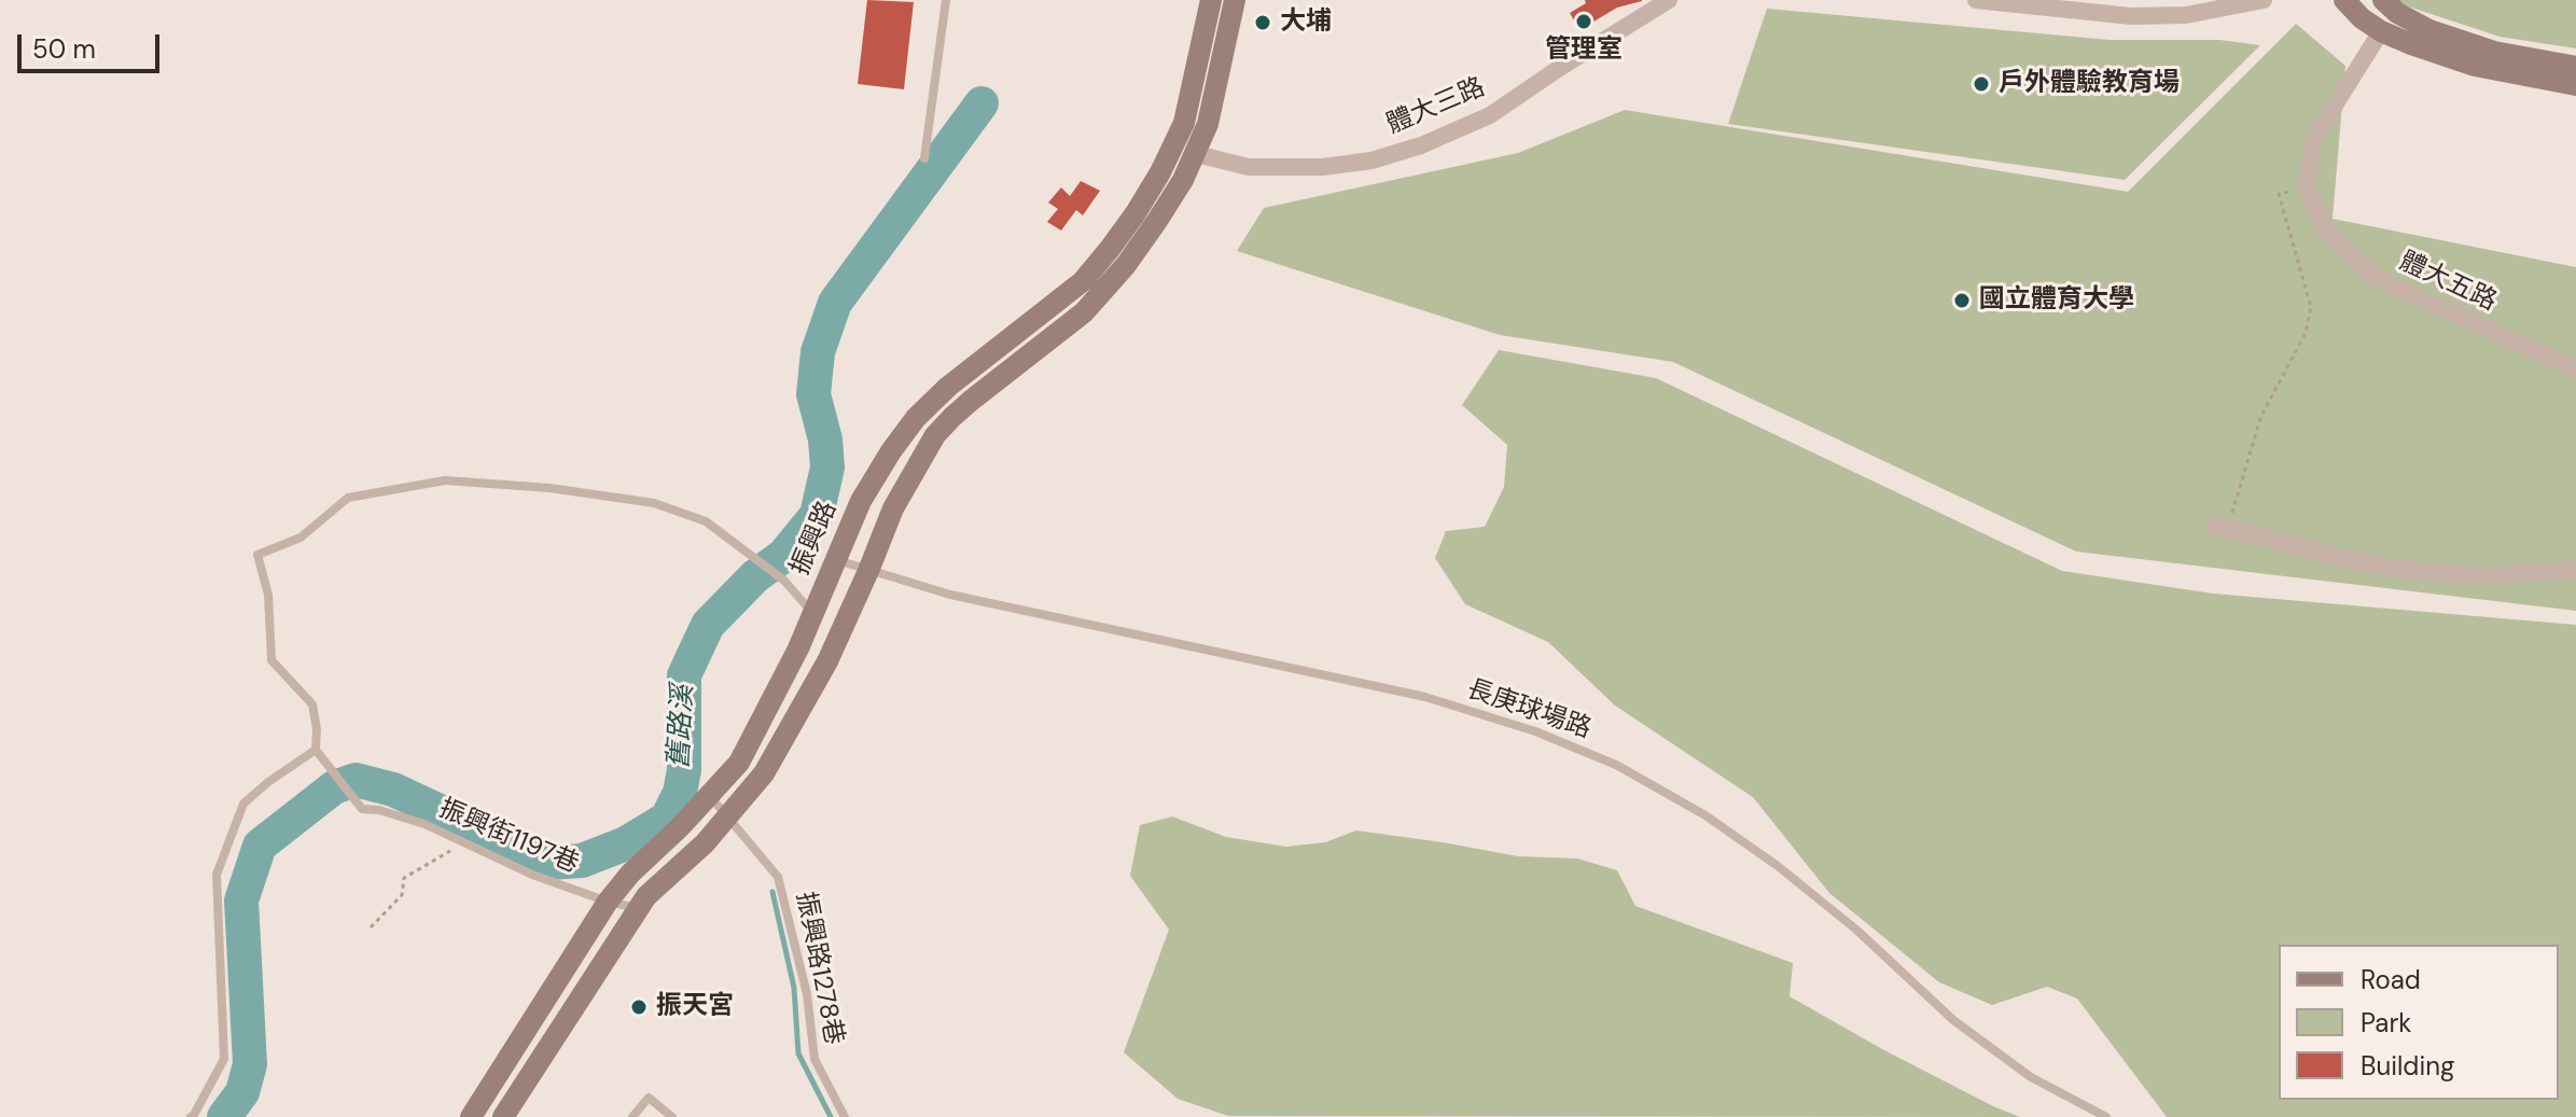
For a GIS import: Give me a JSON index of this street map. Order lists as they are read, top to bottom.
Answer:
{
  "streets": {
    "street": ["體大三路", "體大五路", "振興路"],
    "lane": ["長庚球場路", "振興街1197巷", "振興路1278巷"]
  },
  "crossings": [
    ["振興路", "長庚球場路"],
    ["振興路", "振興街1197巷"],
    ["振興路", "振興路1278巷"]
  ],
  "water": ["舊路溪"],
  "places": [
    "管理室",
    "大埔",
    "戶外體驗教育場",
    "國立體育大學",
    "振天宮"
  ],
  "legend": ["Road", "Park", "Building"],
  "scale_bar": "50 m"
}
